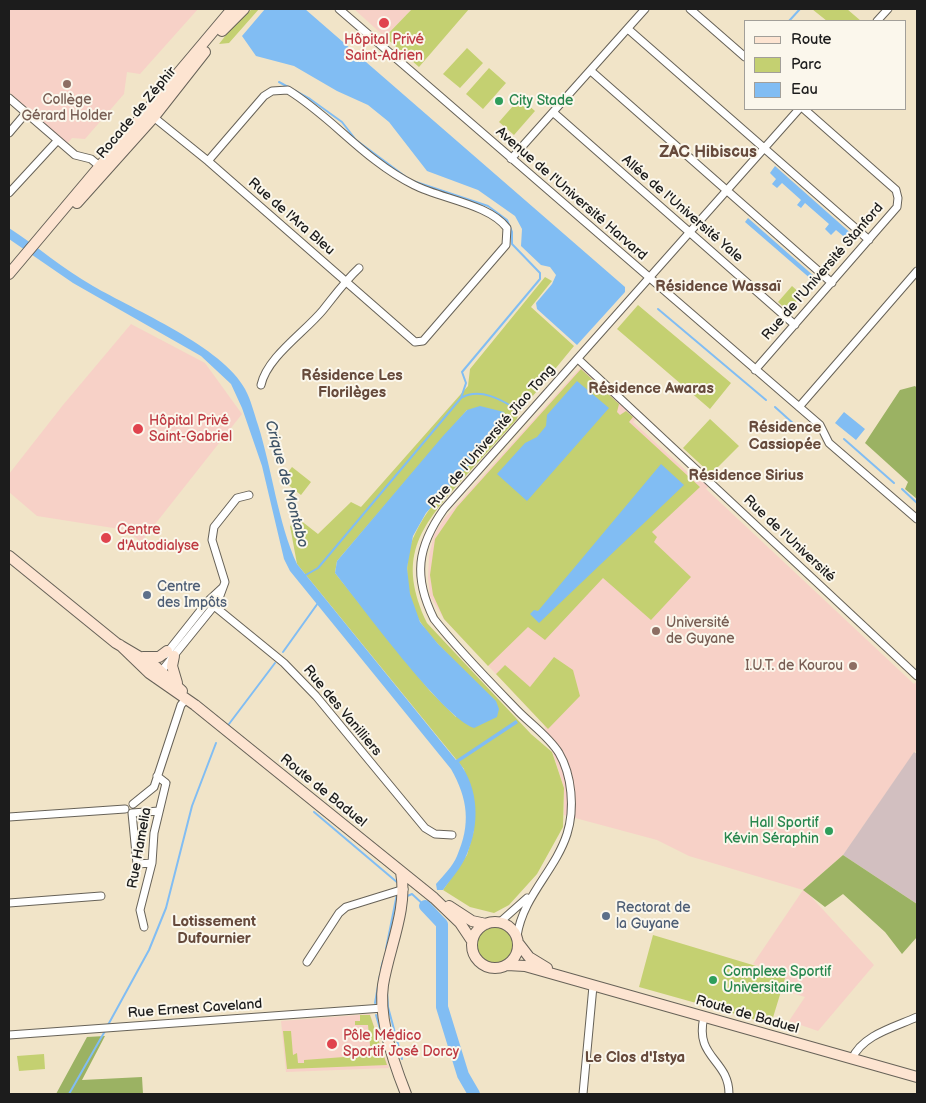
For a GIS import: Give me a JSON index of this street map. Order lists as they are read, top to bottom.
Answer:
{
  "streets": {
    "main road": ["Rocade de Zéphir", "Route de Baduel"],
    "street": [
      "Avenue de l'Université Harvard",
      "Allée de l'Université Yale",
      "Rue de l'Ara Bleu",
      "Rue de l'Université Stanford",
      "Rue de l'Université Jiao Tong",
      "Rue de l'Université",
      "Rue des Vanilliers",
      "Rue Hamelia",
      "Rue Ernest Caveland"
    ]
  },
  "crossings": [
    ["Rocade de Zéphir", "Rue de l'Ara Bleu"],
    ["Avenue de l'Université Harvard", "Rue de l'Université Stanford"],
    ["Avenue de l'Université Harvard", "Rue de l'Université Jiao Tong"],
    ["Allée de l'Université Yale", "Rue de l'Université Stanford"],
    ["Allée de l'Université Yale", "Rue de l'Université Jiao Tong"],
    ["Rue de l'Université Jiao Tong", "Rue de l'Université"]
  ],
  "districts": [
    "ZAC Hibiscus",
    "Résidence Wassaï",
    "Résidence Les Florilèges",
    "Résidence Awaras",
    "Résidence Cassiopée",
    "Résidence Sirius",
    "Lotissement Dufournier",
    "Le Clos d'Istya"
  ],
  "water": ["Crique de Montabo"],
  "places": [
    "Hôpital Privé Saint-Adrien",
    "Collège Gérard Holder",
    "City Stade",
    "Hôpital Privé Saint-Gabriel",
    "Centre d'Autodialyse",
    "Centre des Impôts",
    "Université de Guyane",
    "I.U.T. de Kourou",
    "Hall Sportif Kévin Séraphin",
    "Rectorat de la Guyane",
    "Complexe Sportif Universitaire",
    "Pôle Médico Sportif José Dorcy"
  ],
  "legend": ["Route", "Parc", "Eau"]
}
